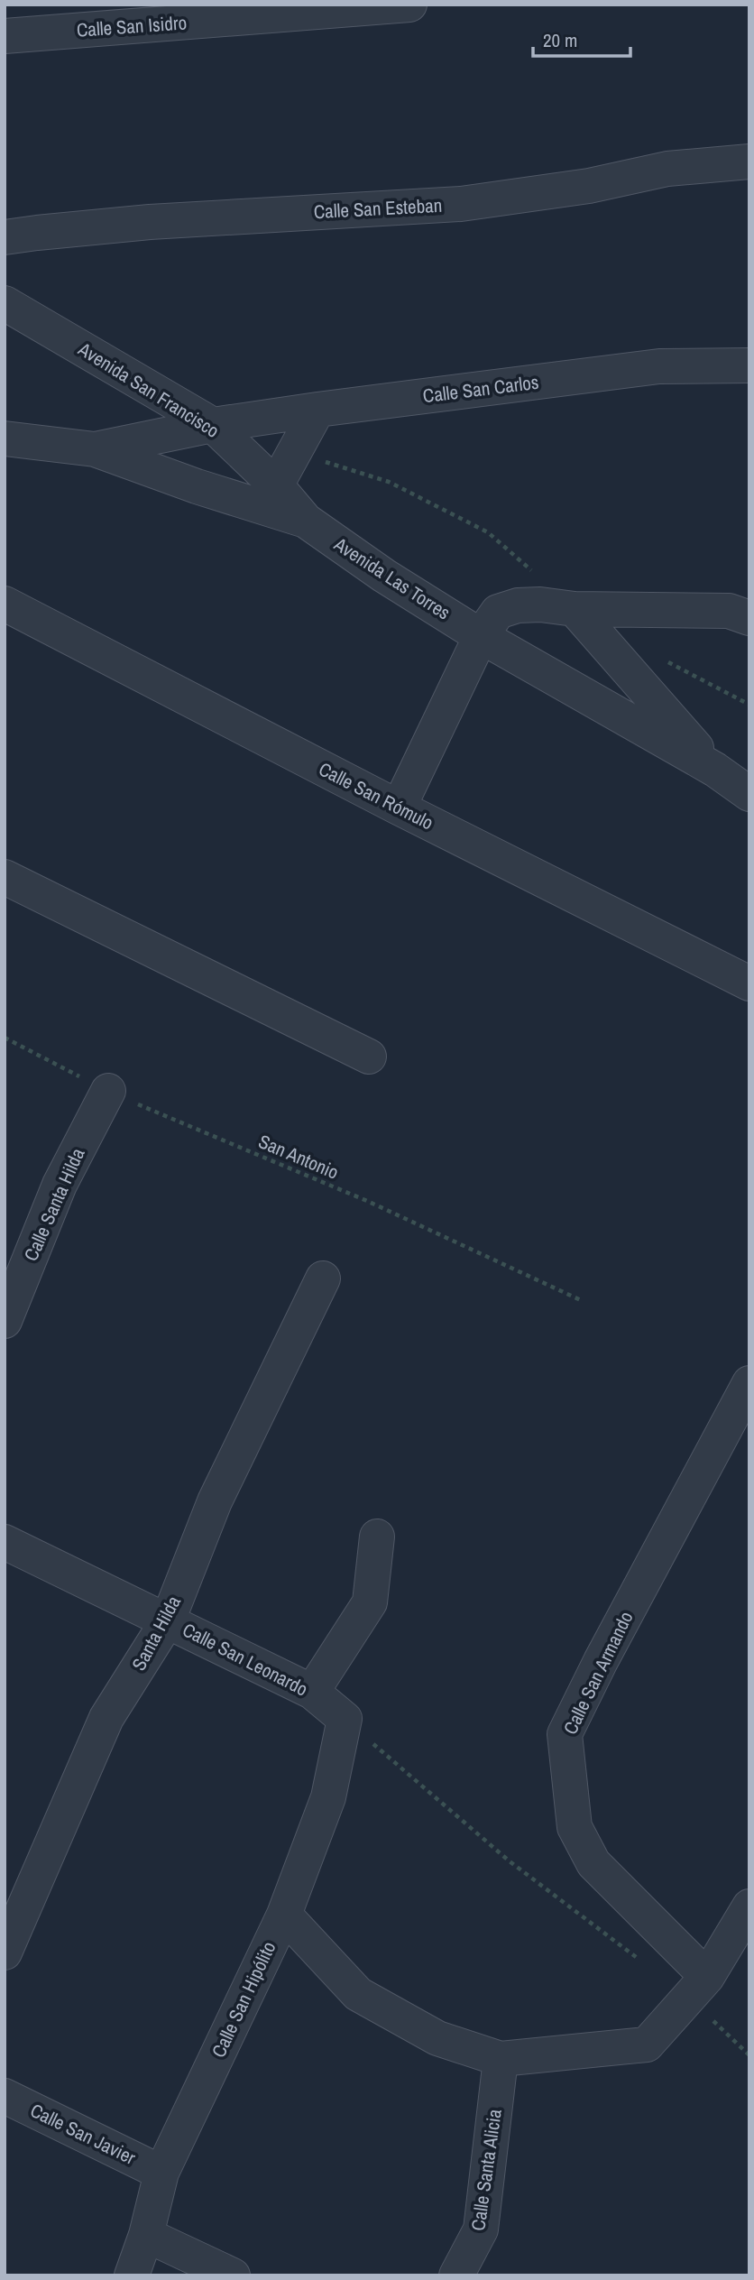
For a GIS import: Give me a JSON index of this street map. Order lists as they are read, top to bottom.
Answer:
{
  "streets": {
    "street": [
      "Calle San Isidro",
      "Calle San Esteban",
      "Calle San Carlos",
      "Avenida San Francisco",
      "Avenida Las Torres",
      "Calle San Rómulo",
      "Calle Santa Hilda",
      "Santa Hilda",
      "Calle San Leonardo",
      "Calle San Armando",
      "Calle San Hipólito",
      "Calle San Javier",
      "Calle Santa Alicia"
    ],
    "path": ["San Antonio"]
  },
  "crossings": [
    ["Calle San Carlos", "Avenida San Francisco"],
    ["Calle San Carlos", "Avenida Las Torres"],
    ["Avenida San Francisco", "Avenida Las Torres"],
    ["San Antonio", "Calle Santa Hilda"],
    ["Santa Hilda", "Calle San Leonardo"],
    ["Calle San Leonardo", "Calle San Hipólito"],
    ["Calle San Hipólito", "Calle San Javier"]
  ],
  "scale_bar": "20 m"
}
